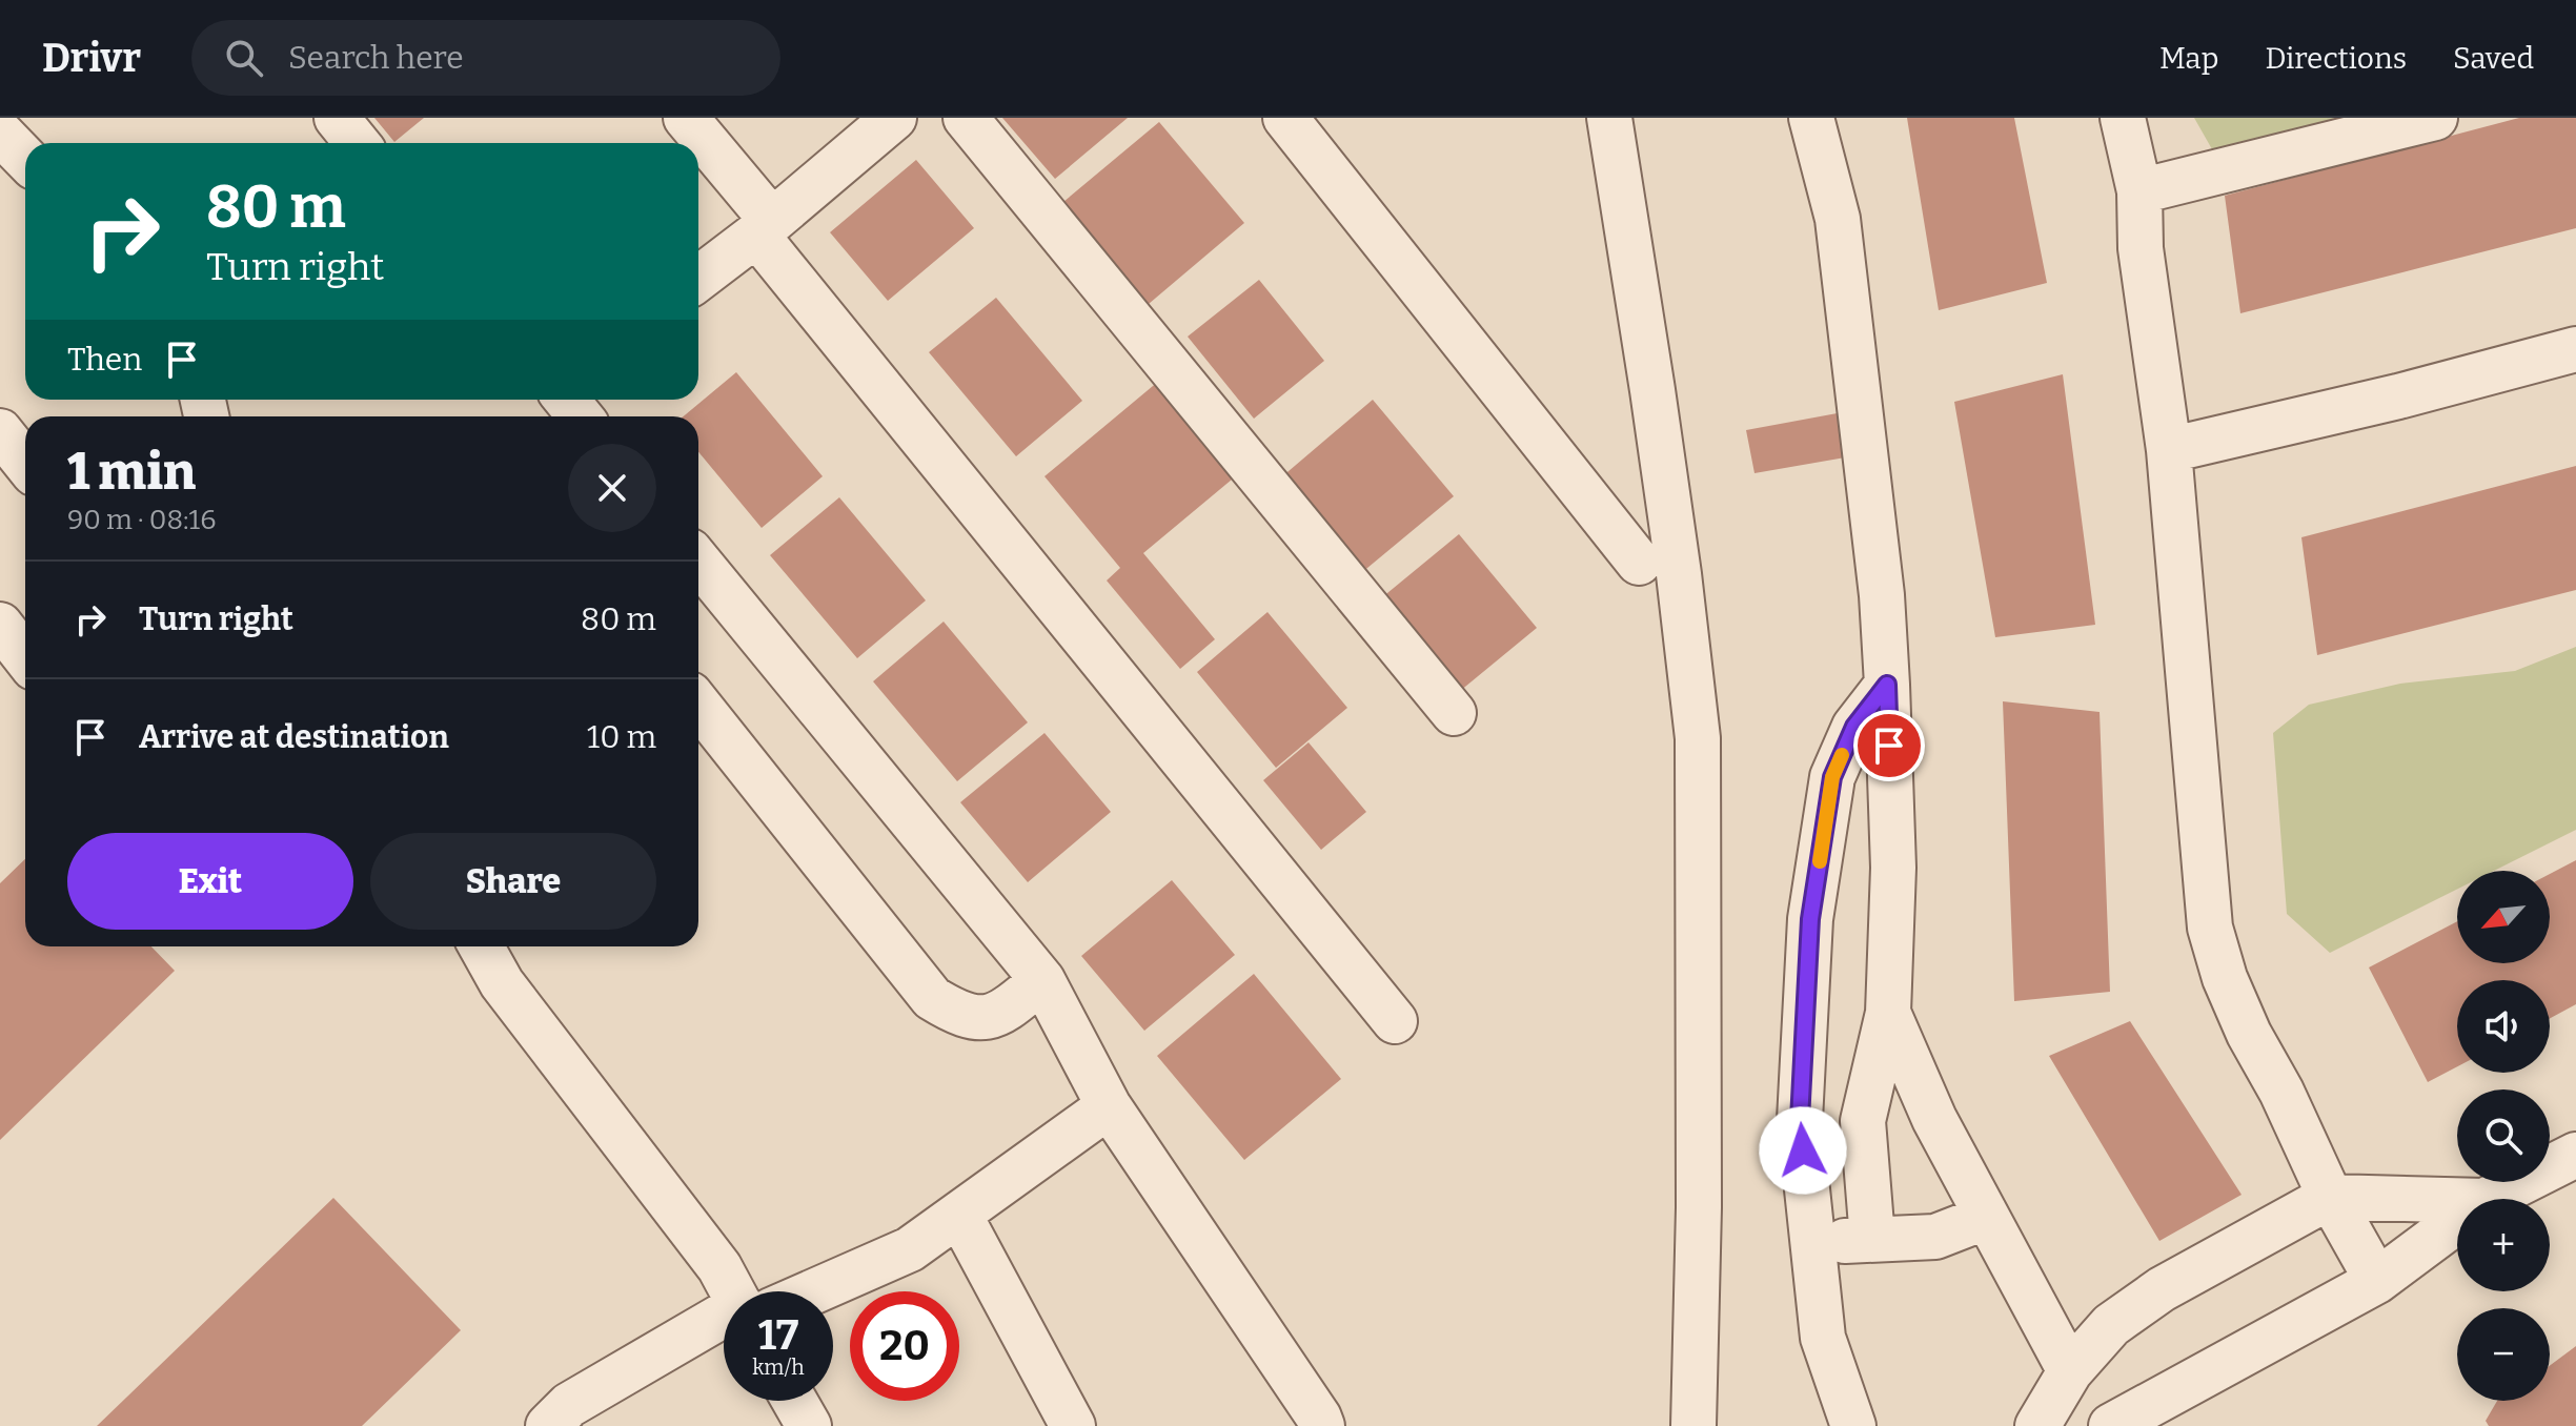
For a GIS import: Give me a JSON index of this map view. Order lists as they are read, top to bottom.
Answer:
{
  "north": "bottom left",
  "page": {
    "header": "Drivr",
    "search": "Search here",
    "nav": ["Map", "Directions", "Saved"],
    "turn": ["80 m", "Turn right"],
    "then": "Then",
    "heading": ["1 min", "90 m · 08:16"],
    "list": [
      {
        "name": "Turn right",
        "value": "80 m"
      },
      {
        "name": "Arrive at destination",
        "value": "10 m"
      }
    ],
    "buttons": ["Exit", "Share"],
    "map_buttons": ["+", "−"],
    "speed": "17 km/h",
    "limit": "20"
  }
}
